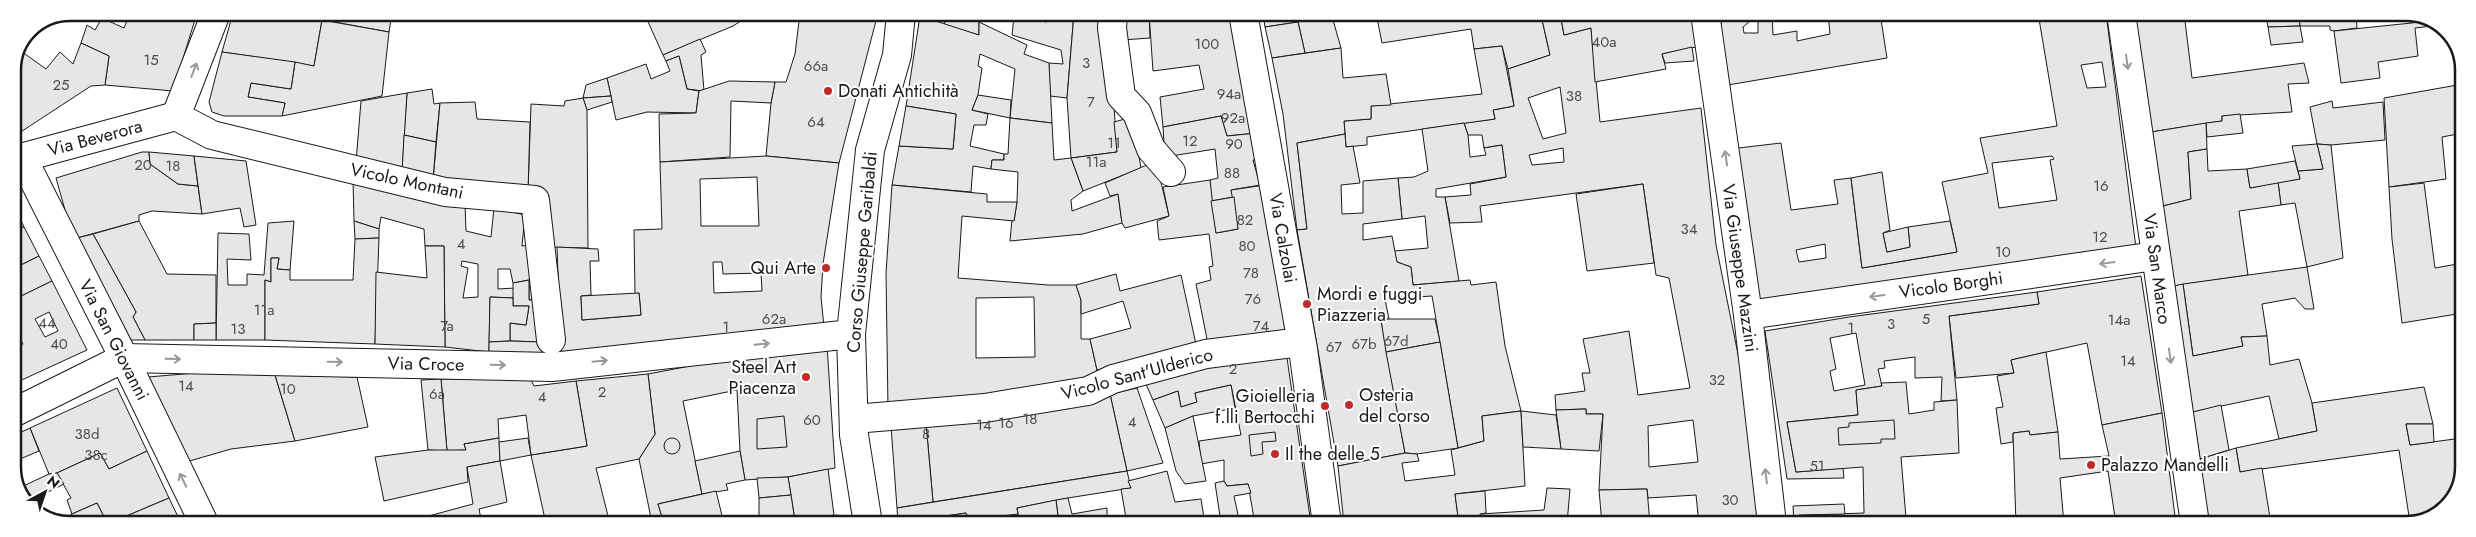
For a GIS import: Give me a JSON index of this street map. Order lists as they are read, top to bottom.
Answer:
{
  "streets": {
    "street": [
      "Via Beverora",
      "Vicolo Montani",
      "Via Calzolai",
      "Corso Giuseppe Garibaldi",
      "Via Giuseppe Mazzini",
      "Via San Marco",
      "Vicolo Borghi",
      "Via San Giovanni",
      "Via Croce",
      "Vicolo Sant'Ulderico"
    ]
  },
  "crossings": [
    ["Via Beverora", "Vicolo Montani"],
    ["Via Calzolai", "Vicolo Sant'Ulderico"],
    ["Corso Giuseppe Garibaldi", "Via Croce"],
    ["Corso Giuseppe Garibaldi", "Vicolo Sant'Ulderico"],
    ["Via Giuseppe Mazzini", "Vicolo Borghi"],
    ["Via San Marco", "Vicolo Borghi"],
    ["Via San Giovanni", "Via Croce"]
  ],
  "one_way": [
    "Via Giuseppe Mazzini",
    "Via San Marco",
    "Vicolo Borghi",
    "Via San Giovanni",
    "Via Croce"
  ],
  "places": [
    "Donati Antichità",
    "Qui Arte",
    "Mordi e fuggi Piazzeria",
    "Steel Art Piacenza",
    "Osteria del corso",
    "Gioielleria f.lli Bertocchi",
    "Il the delle 5",
    "Palazzo Mandelli"
  ],
  "house_numbers": [
    "40a",
    "100",
    "15",
    "3",
    "66a",
    "25",
    "94a",
    "38",
    "7",
    "92a",
    "64",
    "12",
    "11",
    "90",
    "11a",
    "20",
    "18",
    "88",
    "16",
    "82",
    "34",
    "12",
    "4",
    "80",
    "10",
    "78",
    "76",
    "11a",
    "62a",
    "5",
    "14a",
    "44",
    "3",
    "7a",
    "74",
    "1",
    "1",
    "13",
    "67d",
    "40",
    "67b",
    "67",
    "14",
    "2",
    "32",
    "14",
    "10",
    "2",
    "6a",
    "4",
    "18",
    "60",
    "4",
    "16",
    "14",
    "38d",
    "8",
    "38c",
    "51",
    "30"
  ],
  "north": "top right"
}
